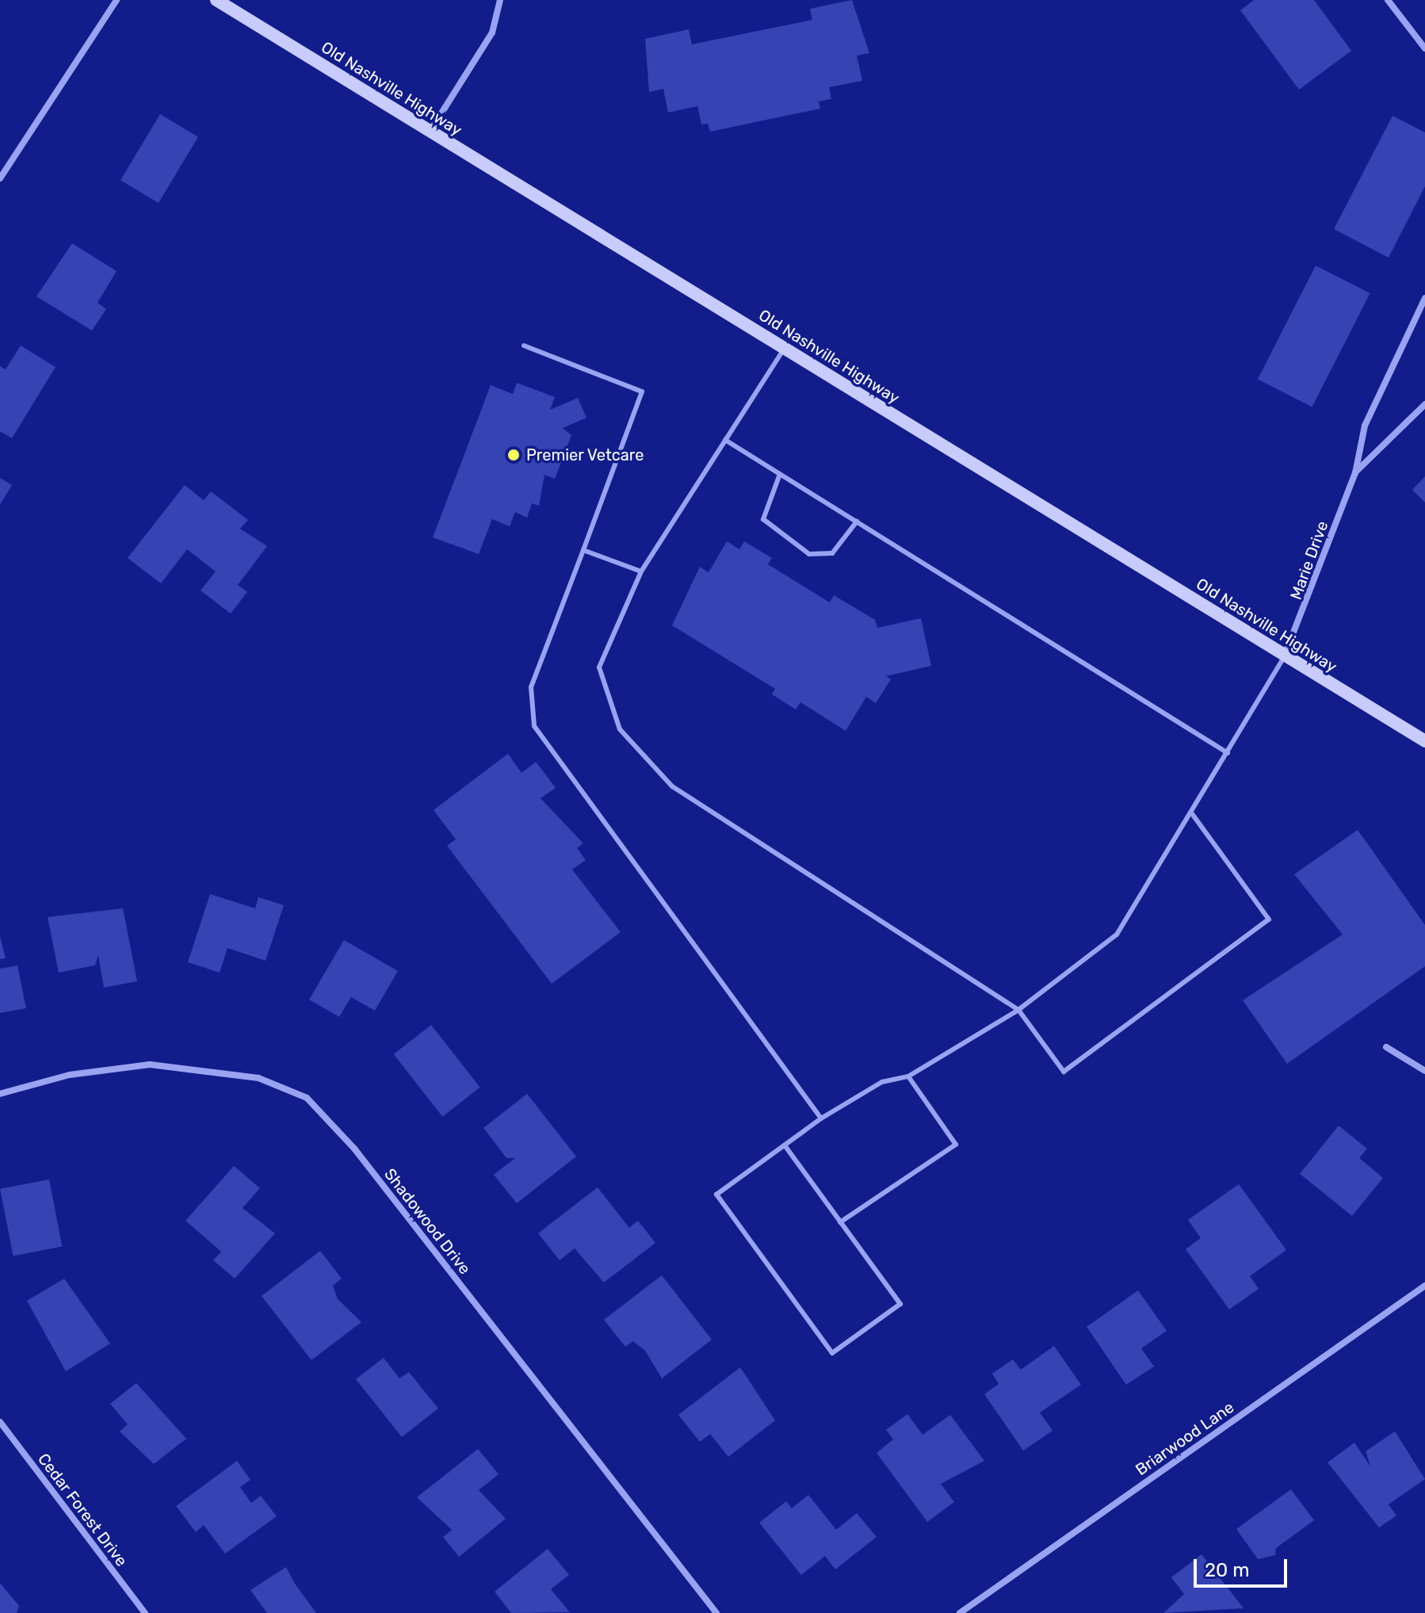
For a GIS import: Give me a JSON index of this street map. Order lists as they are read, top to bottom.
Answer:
{
  "streets": {
    "main road": ["Old Nashville Highway"],
    "street": [
      "Marie Drive",
      "Shadowood Drive",
      "Briarwood Lane",
      "Cedar Forest Drive"
    ]
  },
  "crossings": [
    ["Old Nashville Highway", "Marie Drive"]
  ],
  "places": ["Premier Vetcare"],
  "scale_bar": "20 m"
}
